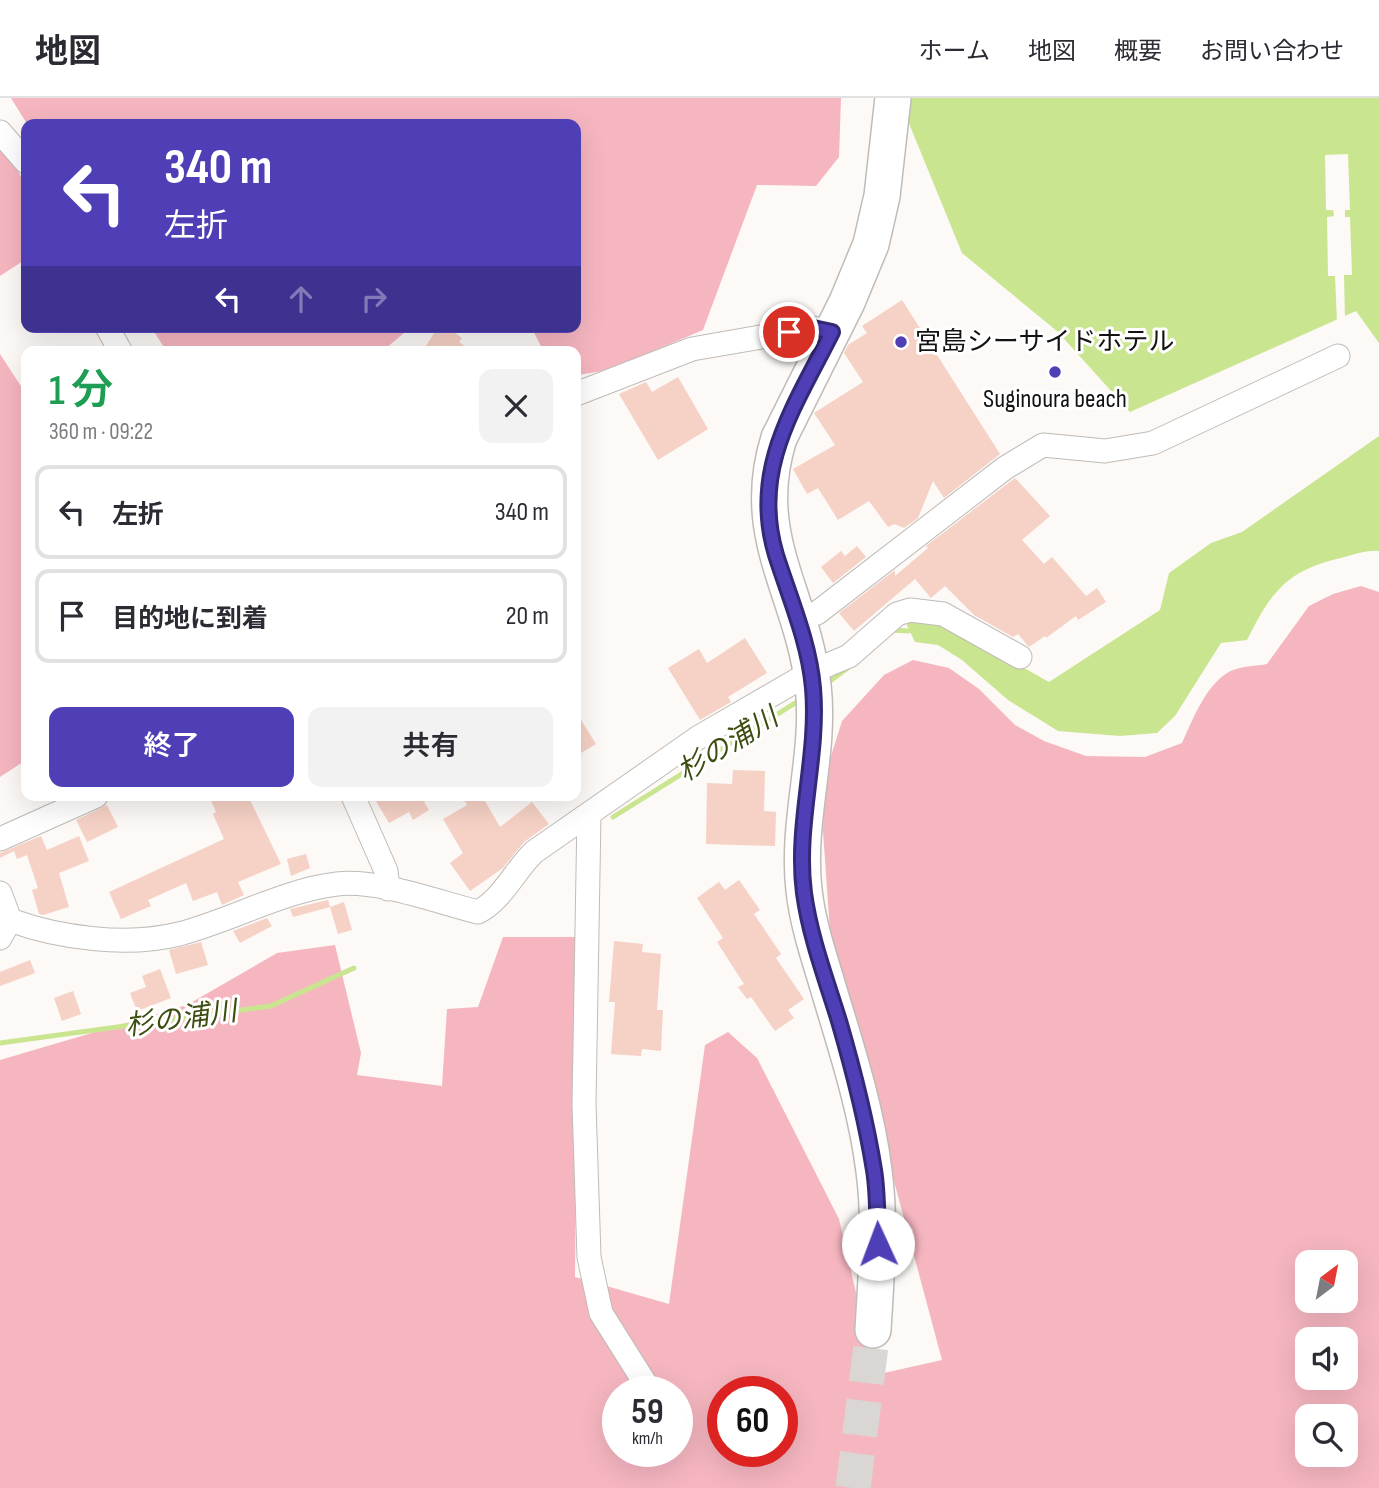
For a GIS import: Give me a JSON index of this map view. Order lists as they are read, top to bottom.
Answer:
{
  "water": ["杉の浦川"],
  "places": ["宮島シーサイドホテル", "Suginoura beach"],
  "north": "top right",
  "page": {
    "header": "地図",
    "nav": [
      "ホーム",
      "地図",
      "概要",
      "お問い合わせ"
    ],
    "turn": ["340 m", "左折"],
    "heading": ["1 分", "360 m · 09:22"],
    "list": [
      {
        "name": "左折",
        "value": "340 m"
      },
      {
        "name": "目的地に到着",
        "value": "20 m"
      }
    ],
    "buttons": ["終了", "共有"],
    "speed": "59 km/h",
    "limit": "60"
  }
}
